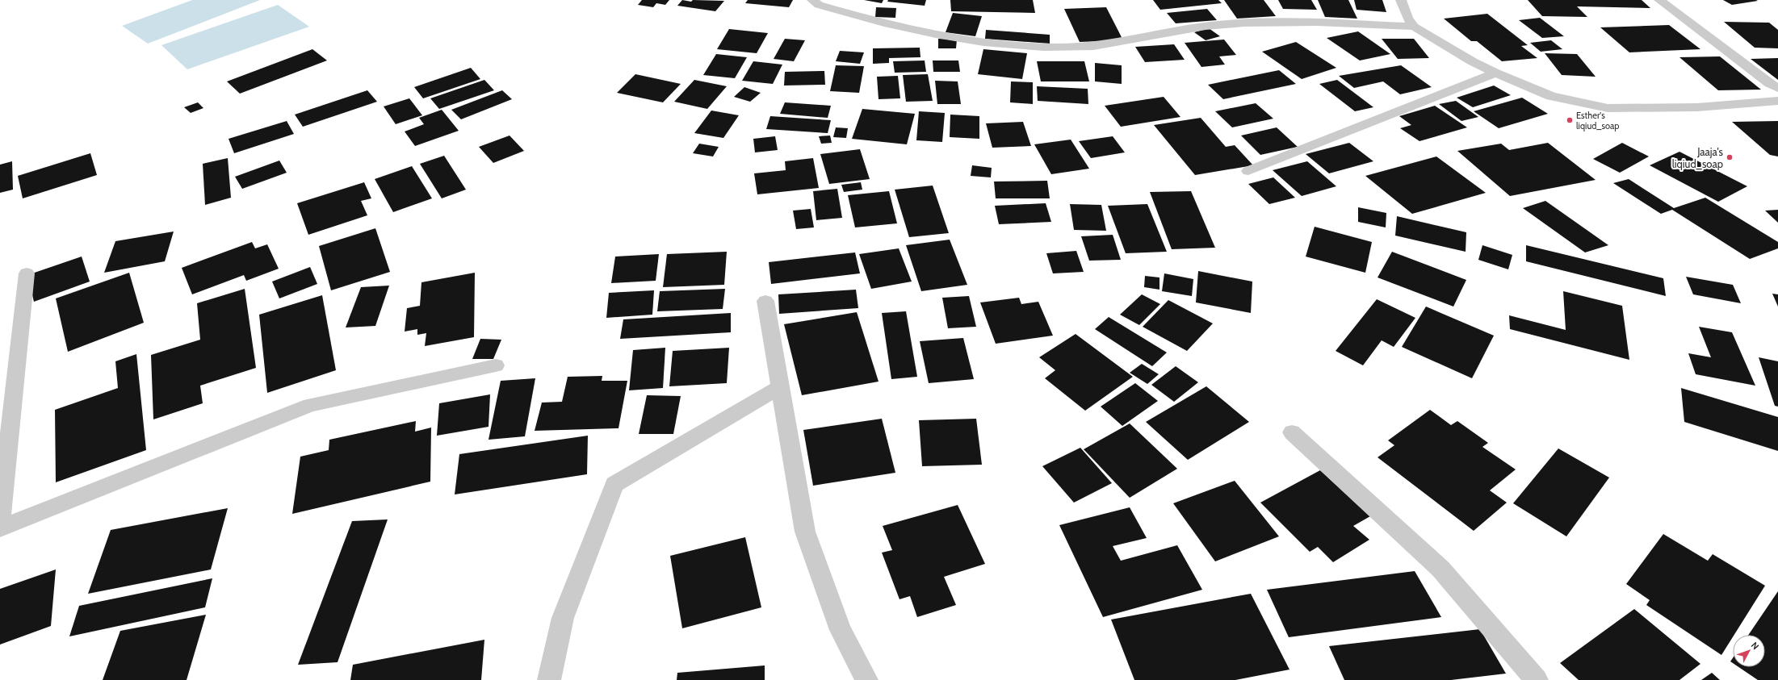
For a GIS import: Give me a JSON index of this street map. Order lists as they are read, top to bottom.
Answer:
{
  "places": ["Esther's liqiud_soap", "Jaaja's liqiud_soap"],
  "north": "top right"
}
